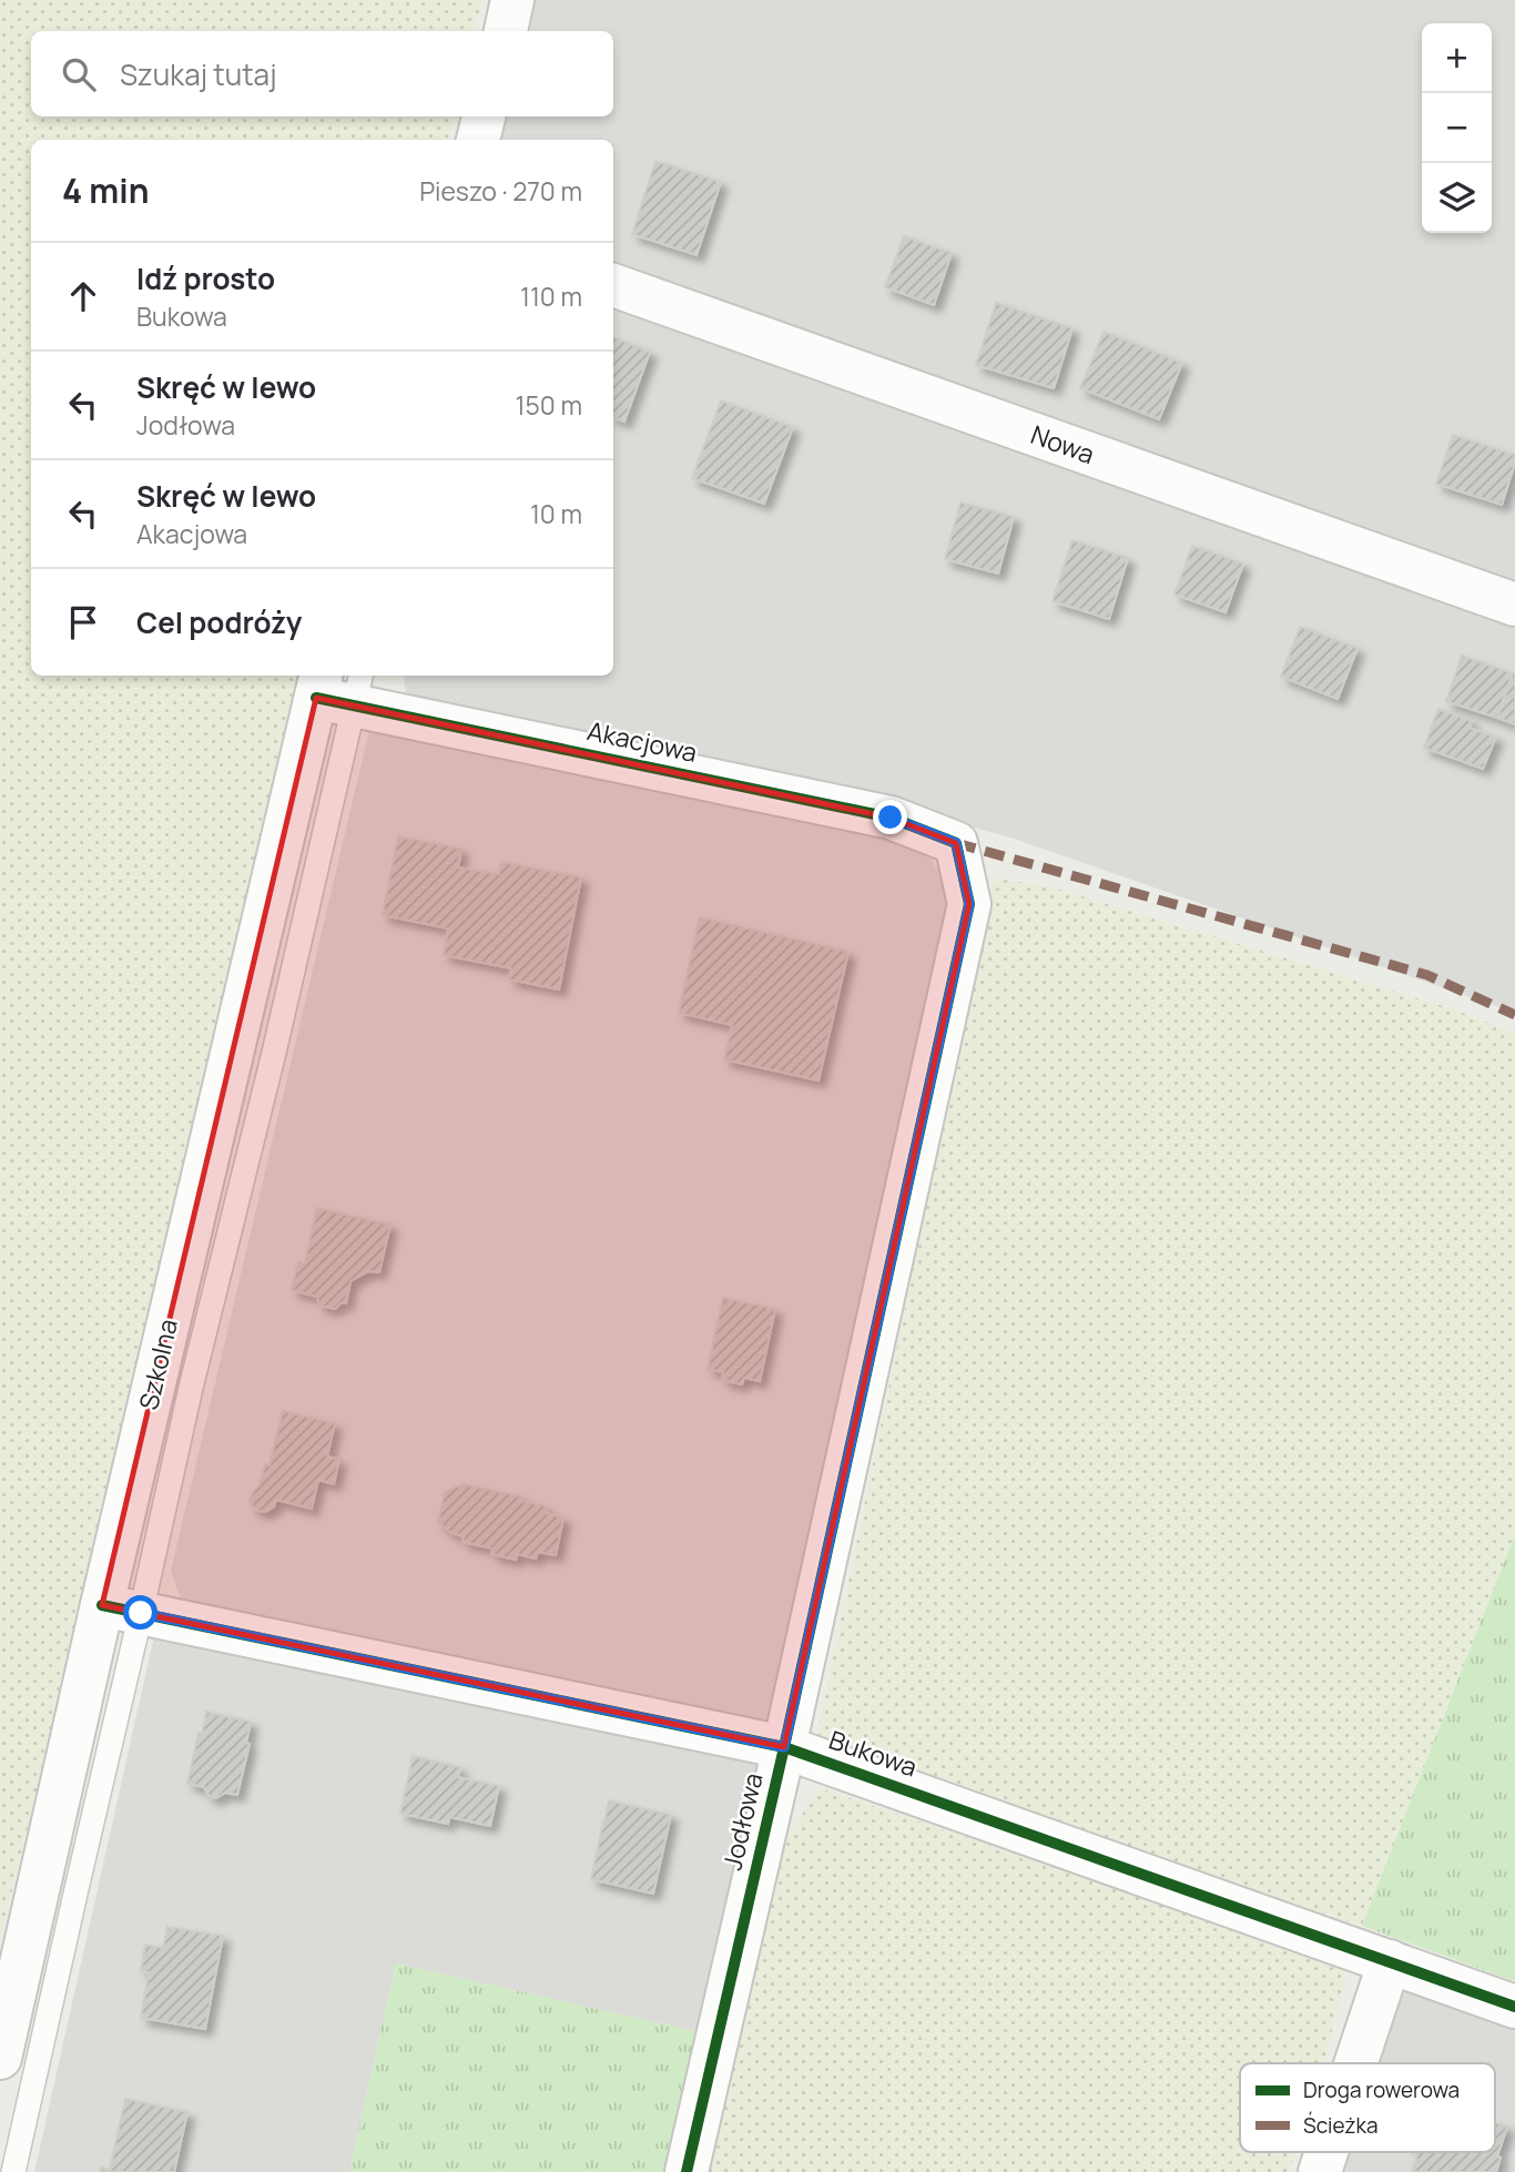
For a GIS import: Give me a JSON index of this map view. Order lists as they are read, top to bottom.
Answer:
{
  "streets": {
    "street": [
      "Nowa",
      "Akacjowa",
      "Szkolna",
      "Bukowa",
      "Jodłowa"
    ]
  },
  "crossings": [
    ["Akacjowa", "Szkolna"],
    ["Akacjowa", "Jodłowa"],
    ["Szkolna", "Bukowa"],
    ["Bukowa", "Jodłowa"]
  ],
  "legend": ["Droga rowerowa", "Ścieżka"],
  "page": {
    "map_buttons": ["+", "−"],
    "search": "Szukaj tutaj",
    "heading": ["4 min", "Pieszo · 270 m"],
    "list": [
      ["Idź prosto", "Bukowa", "110 m"],
      ["Skręć w lewo", "Jodłowa", "150 m"],
      ["Skręć w lewo", "Akacjowa", "10 m"],
      "Cel podróży"
    ]
  }
}
